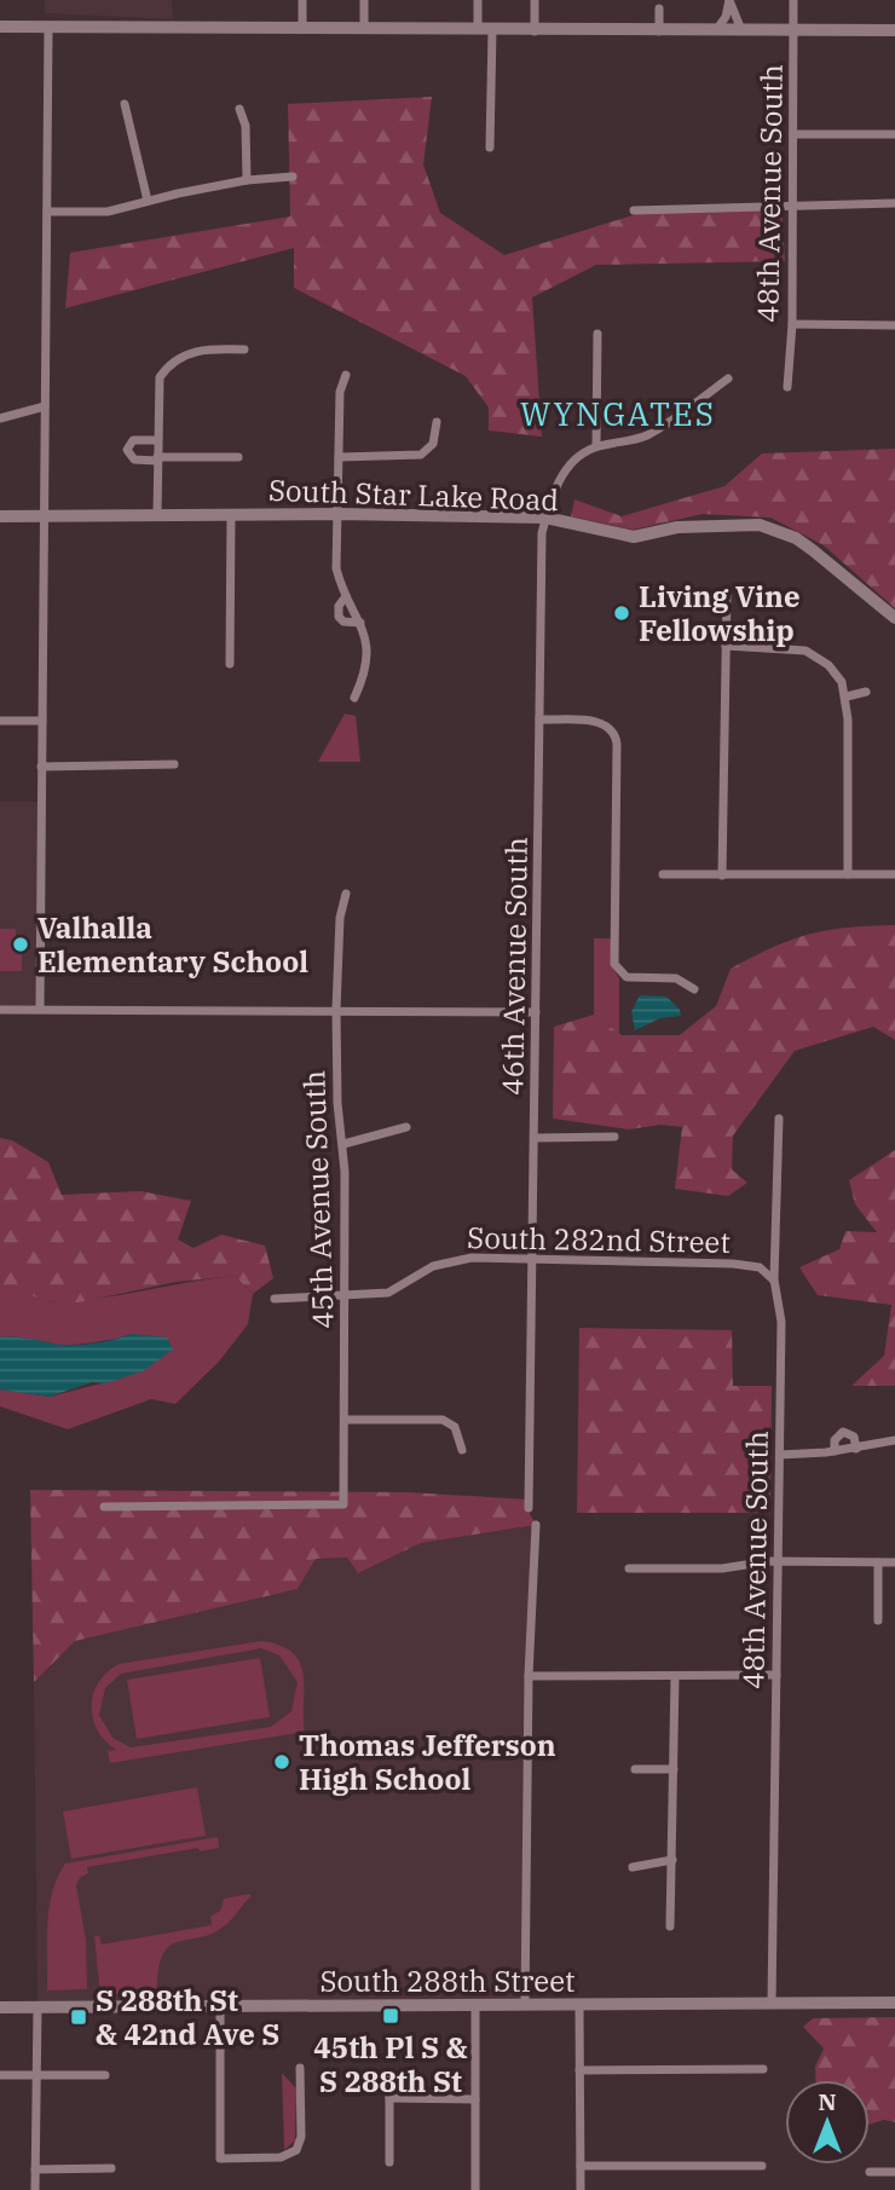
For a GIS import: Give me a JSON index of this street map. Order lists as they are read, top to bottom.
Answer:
{
  "streets": {
    "main road": ["South Star Lake Road", "South 288th Street"],
    "street": [
      "48th Avenue South",
      "46th Avenue South",
      "45th Avenue South",
      "South 282nd Street"
    ]
  },
  "crossings": [
    ["48th Avenue South", "South 282nd Street"],
    ["48th Avenue South", "South 288th Street"],
    ["South Star Lake Road", "46th Avenue South"],
    ["46th Avenue South", "South 282nd Street"],
    ["45th Avenue South", "South 282nd Street"]
  ],
  "districts": ["WYNGATES"],
  "places": {
    "other": ["Living Vine Fellowship", "Valhalla Elementary School", "Thomas Jefferson High School"],
    "transit": ["45th Pl S & S 288th St", "S 288th St & 42nd Ave S"]
  },
  "north": "top"
}
